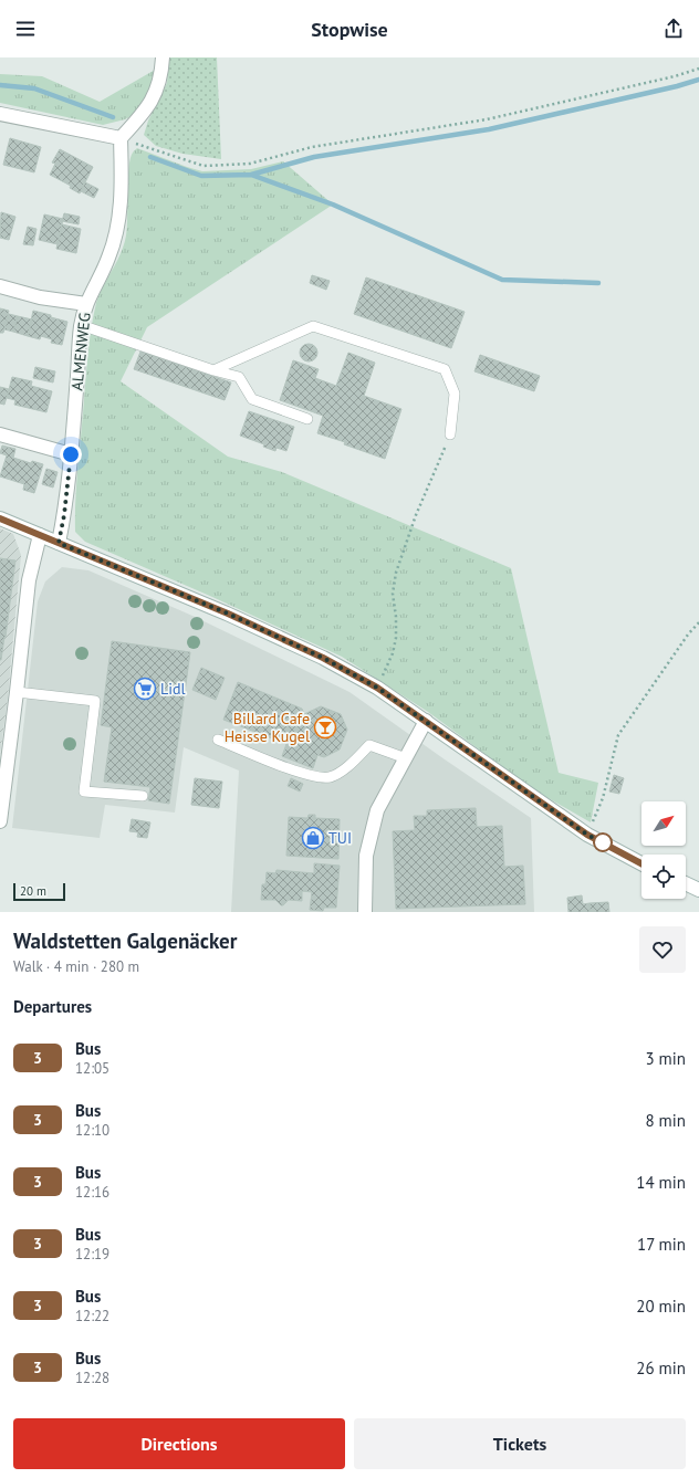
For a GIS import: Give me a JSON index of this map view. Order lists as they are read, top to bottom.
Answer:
{
  "streets": {
    "street": ["ALMENWEG"]
  },
  "places": {
    "supermarket": ["Lidl"],
    "bar": ["Billard Cafe Heisse Kugel"],
    "shop": ["TUI"]
  },
  "lines": ["bus line 3"],
  "scale_bar": "20 m",
  "north": "top right",
  "page": {
    "header": "Stopwise",
    "scale": "20 m",
    "heading": [
      ["Waldstetten Galgenäcker", "Walk · 4 min · 280 m"],
      "Departures"
    ],
    "list": [
      {
        "mark": "3",
        "name": "Bus",
        "note": "12:05",
        "value": "3 min"
      },
      {
        "mark": "3",
        "name": "Bus",
        "note": "12:10",
        "value": "8 min"
      },
      {
        "mark": "3",
        "name": "Bus",
        "note": "12:16",
        "value": "14 min"
      },
      {
        "mark": "3",
        "name": "Bus",
        "note": "12:19",
        "value": "17 min"
      },
      {
        "mark": "3",
        "name": "Bus",
        "note": "12:22",
        "value": "20 min"
      },
      {
        "mark": "3",
        "name": "Bus",
        "note": "12:28",
        "value": "26 min"
      }
    ],
    "buttons": ["Directions", "Tickets"]
  }
}
